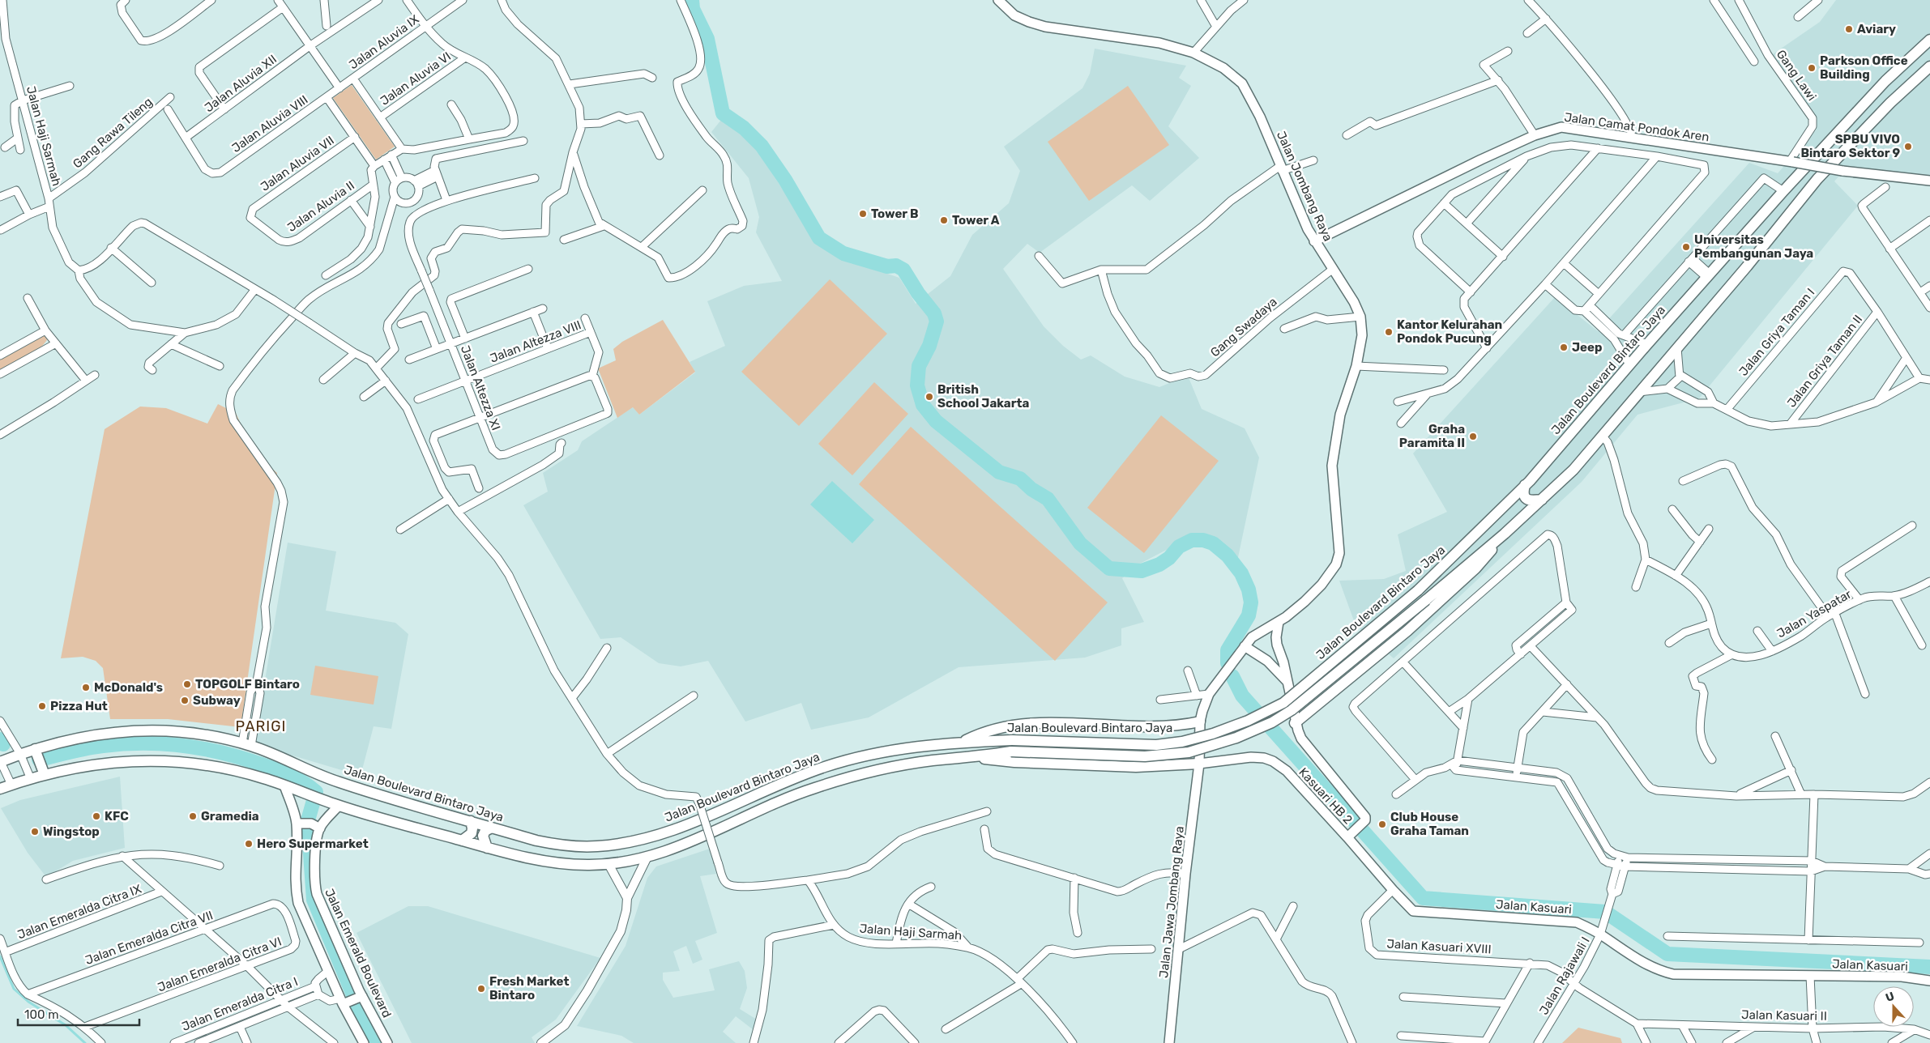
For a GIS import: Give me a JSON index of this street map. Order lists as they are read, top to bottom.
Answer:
{
  "streets": {
    "main road": [
      "Jalan Camat Pondok Aren",
      "Jalan Jombang Raya",
      "Jalan Boulevard Bintaro Jaya",
      "Kasuari HB 2",
      "Jalan Jawa Jombang Raya",
      "Jalan Kasuari",
      "Jalan Emerald Boulevard"
    ],
    "street": [
      "Jalan Aluvia IX",
      "Gang Lawi",
      "Jalan Aluvia VI",
      "Jalan Aluvia XII",
      "Jalan Aluvia VIII",
      "Gang Rawa Tileng",
      "Jalan Haji Sarmah",
      "Jalan Aluvia VII",
      "Jalan Aluvia II",
      "Gang Swadaya",
      "Jalan Griya Taman I",
      "Jalan Altezza VIII",
      "Jalan Griya Taman II",
      "Jalan Altezza XI",
      "Jalan Yaspatar",
      "Jalan Emeralda Citra IX",
      "Jalan Emeralda Citra VII",
      "Jalan Kasuari XVIII",
      "Jalan Emeralda Citra VI",
      "Jalan Rajawali I",
      "Jalan Emeralda Citra I",
      "Jalan Kasuari II"
    ]
  },
  "crossings": [
    ["Jalan Aluvia IX", "Jalan Aluvia VIII"],
    ["Gang Lawi", "Jalan Camat Pondok Aren"],
    ["Jalan Aluvia XII", "Jalan Aluvia VIII"],
    ["Jalan Camat Pondok Aren", "Jalan Jombang Raya"],
    ["Gang Rawa Tileng", "Jalan Haji Sarmah"],
    ["Jalan Aluvia VII", "Jalan Aluvia II"],
    ["Jalan Jombang Raya", "Gang Swadaya"],
    ["Jalan Jombang Raya", "Kasuari HB 2"],
    ["Jalan Jombang Raya", "Jalan Jawa Jombang Raya"],
    ["Jalan Griya Taman I", "Jalan Griya Taman II"],
    ["Jalan Altezza VIII", "Jalan Altezza XI"],
    ["Jalan Boulevard Bintaro Jaya", "Jalan Emerald Boulevard"],
    ["Kasuari HB 2", "Jalan Jawa Jombang Raya"],
    ["Kasuari HB 2", "Jalan Kasuari"],
    ["Jalan Kasuari", "Jalan Kasuari XVIII"],
    ["Jalan Kasuari", "Jalan Rajawali I"],
    ["Jalan Emeralda Citra VII", "Jalan Emeralda Citra VI"],
    ["Jalan Kasuari XVIII", "Jalan Rajawali I"],
    ["Jalan Kasuari XVIII", "Jalan Kasuari II"]
  ],
  "districts": ["PARIGI"],
  "places": [
    "Aviary",
    "Parkson Office Building",
    "SPBU VIVO Bintaro Sektor 9",
    "Tower B",
    "Tower A",
    "Universitas Pembangunan Jaya",
    "Kantor Kelurahan Pondok Pucung",
    "Jeep",
    "British School Jakarta",
    "Graha Paramita II",
    "TOPGOLF Bintaro",
    "McDonald's",
    "Subway",
    "Pizza Hut",
    "KFC",
    "Gramedia",
    "Club House Graha Taman",
    "Wingstop",
    "Hero Supermarket",
    "Fresh Market Bintaro"
  ],
  "scale_bar": "100 m",
  "north": "top"
}
